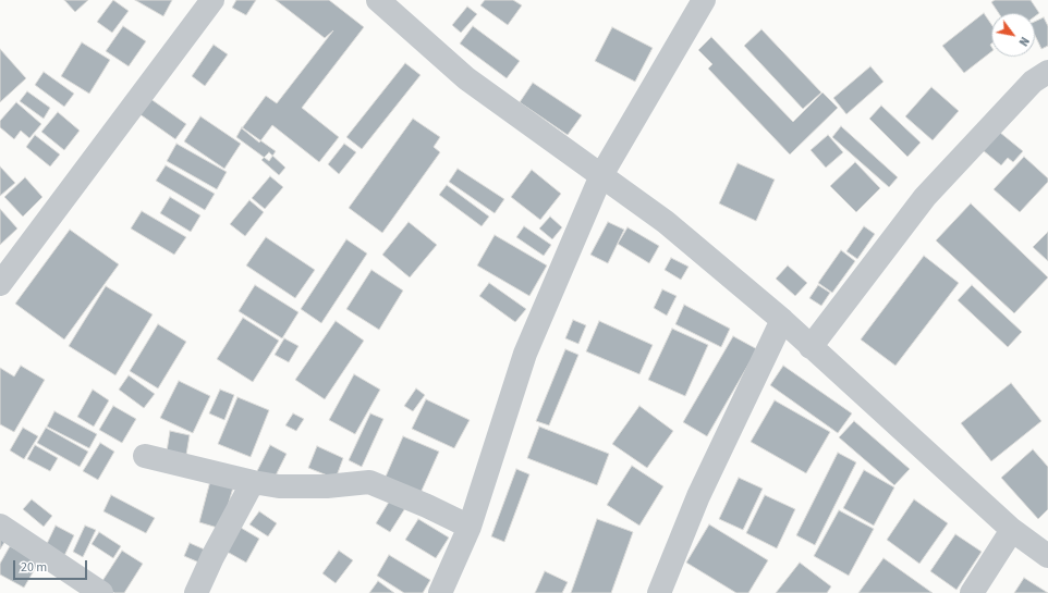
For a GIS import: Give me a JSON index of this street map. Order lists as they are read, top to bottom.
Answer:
{
  "scale_bar": "20 m",
  "north": "bottom right"
}
